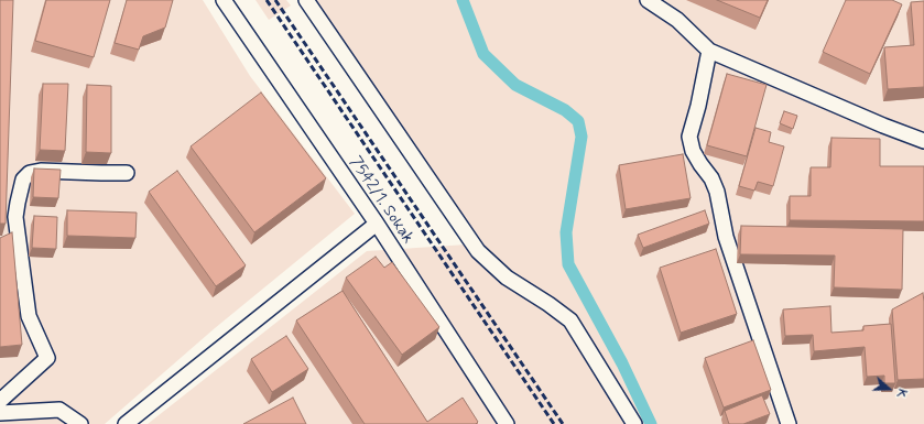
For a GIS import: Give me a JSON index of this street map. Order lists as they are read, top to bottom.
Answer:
{
  "streets": {
    "street": ["7542/1. Sokak"]
  },
  "north": "right"
}
